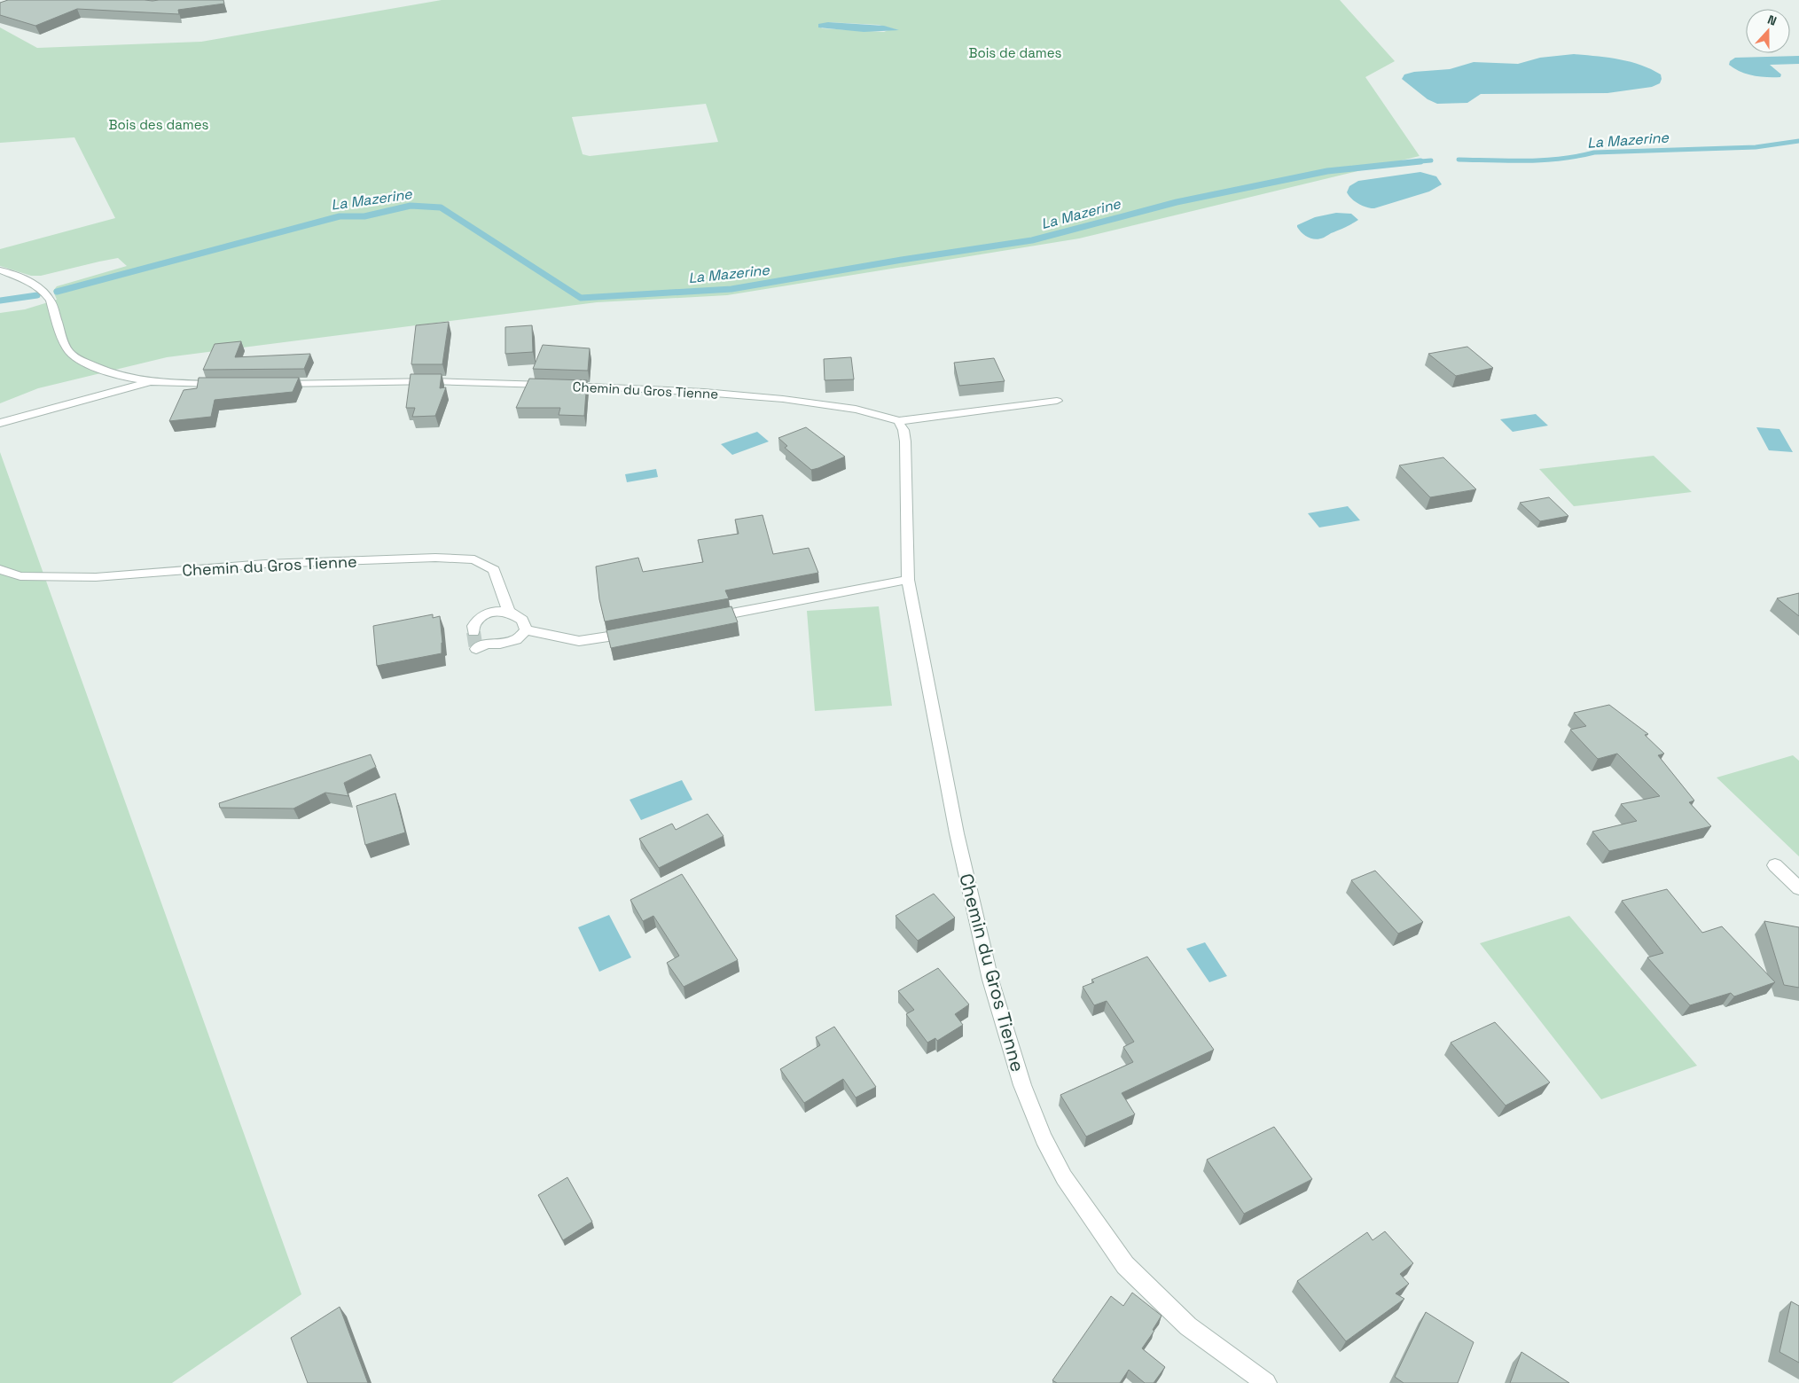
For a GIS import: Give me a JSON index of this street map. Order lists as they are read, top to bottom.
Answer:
{
  "streets": {
    "street": ["Chemin du Gros Tienne"]
  },
  "water": ["La Mazerine"],
  "parks": ["Bois de dames", "Bois des dames"],
  "north": "top"
}
